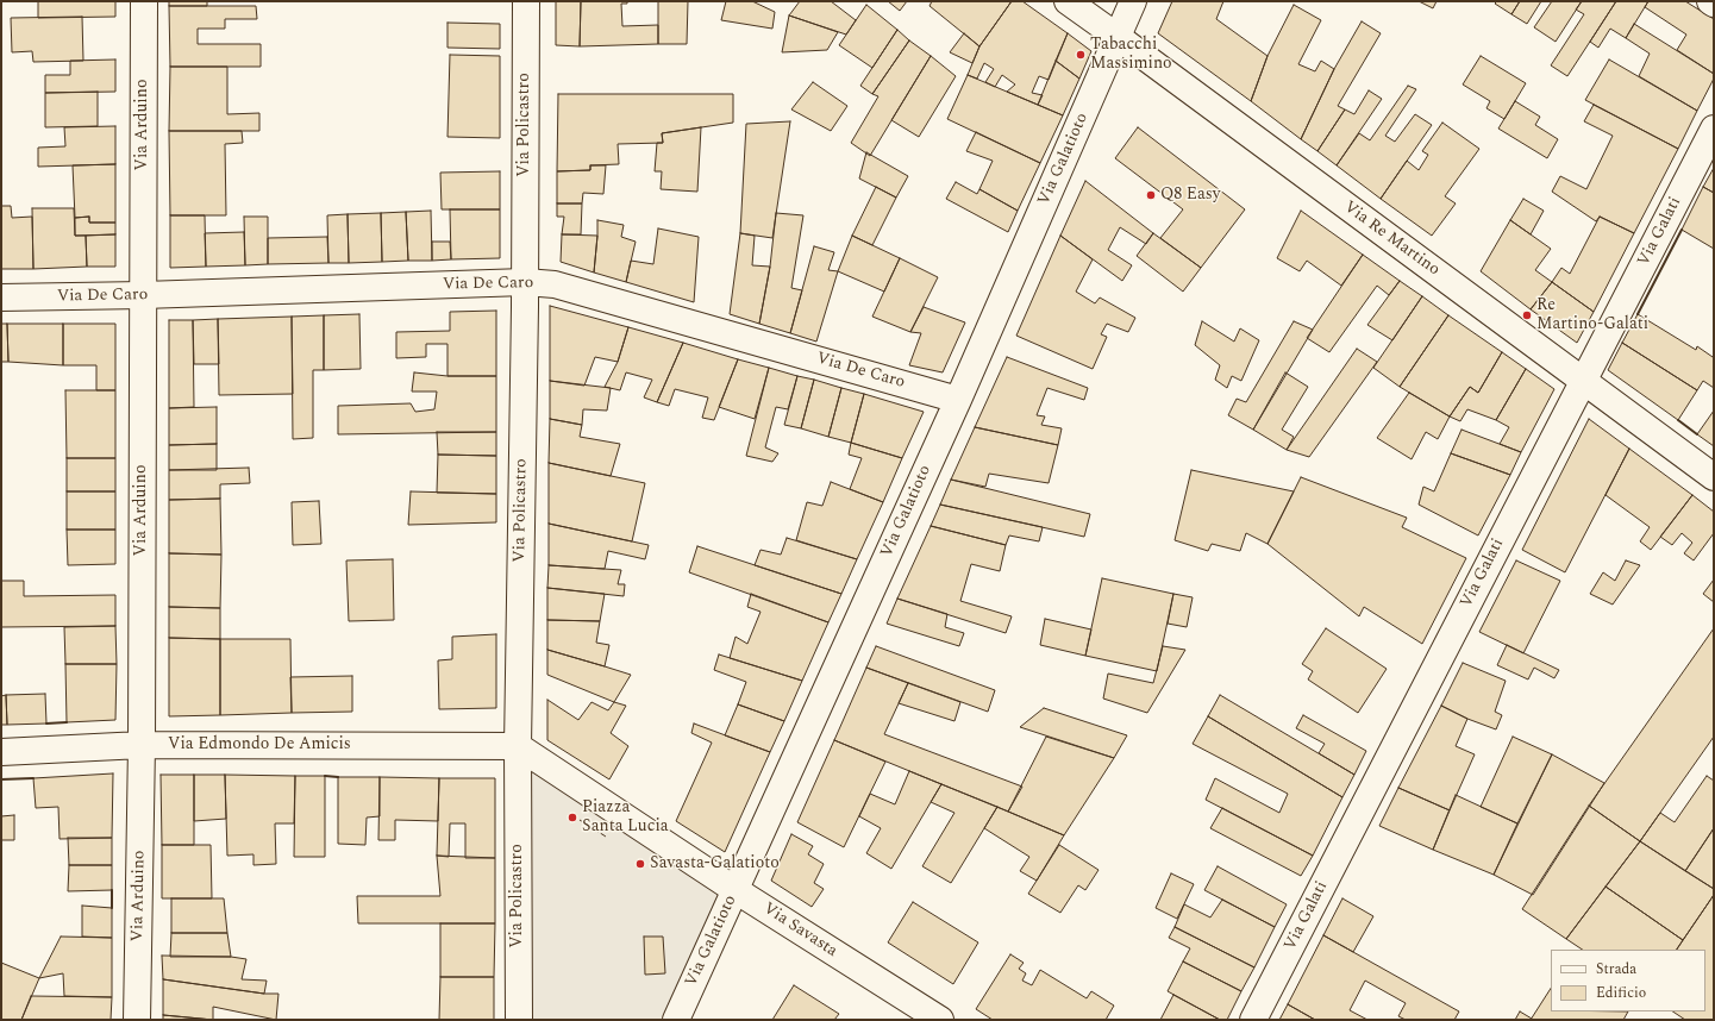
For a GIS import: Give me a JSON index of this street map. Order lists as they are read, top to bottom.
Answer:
{
  "streets": {
    "street": [
      "Via Arduino",
      "Via Policastro",
      "Via Galatioto",
      "Via Galati",
      "Via Re Martino",
      "Via De Caro",
      "Via Edmondo De Amicis",
      "Via Savasta"
    ]
  },
  "crossings": [
    ["Via Arduino", "Via De Caro"],
    ["Via Arduino", "Via Edmondo De Amicis"],
    ["Via Policastro", "Via De Caro"],
    ["Via Policastro", "Via Edmondo De Amicis"],
    ["Via Policastro", "Via Savasta"],
    ["Via Galatioto", "Via Re Martino"],
    ["Via Galatioto", "Via De Caro"],
    ["Via Galatioto", "Via Savasta"],
    ["Via Galati", "Via Re Martino"],
    ["Via Edmondo De Amicis", "Via Savasta"]
  ],
  "places": [
    "Tabacchi Massimino",
    "Q8 Easy",
    "Re Martino-Galati",
    "Piazza Santa Lucia",
    "Savasta-Galatioto"
  ],
  "legend": ["Strada", "Edificio"]
}
